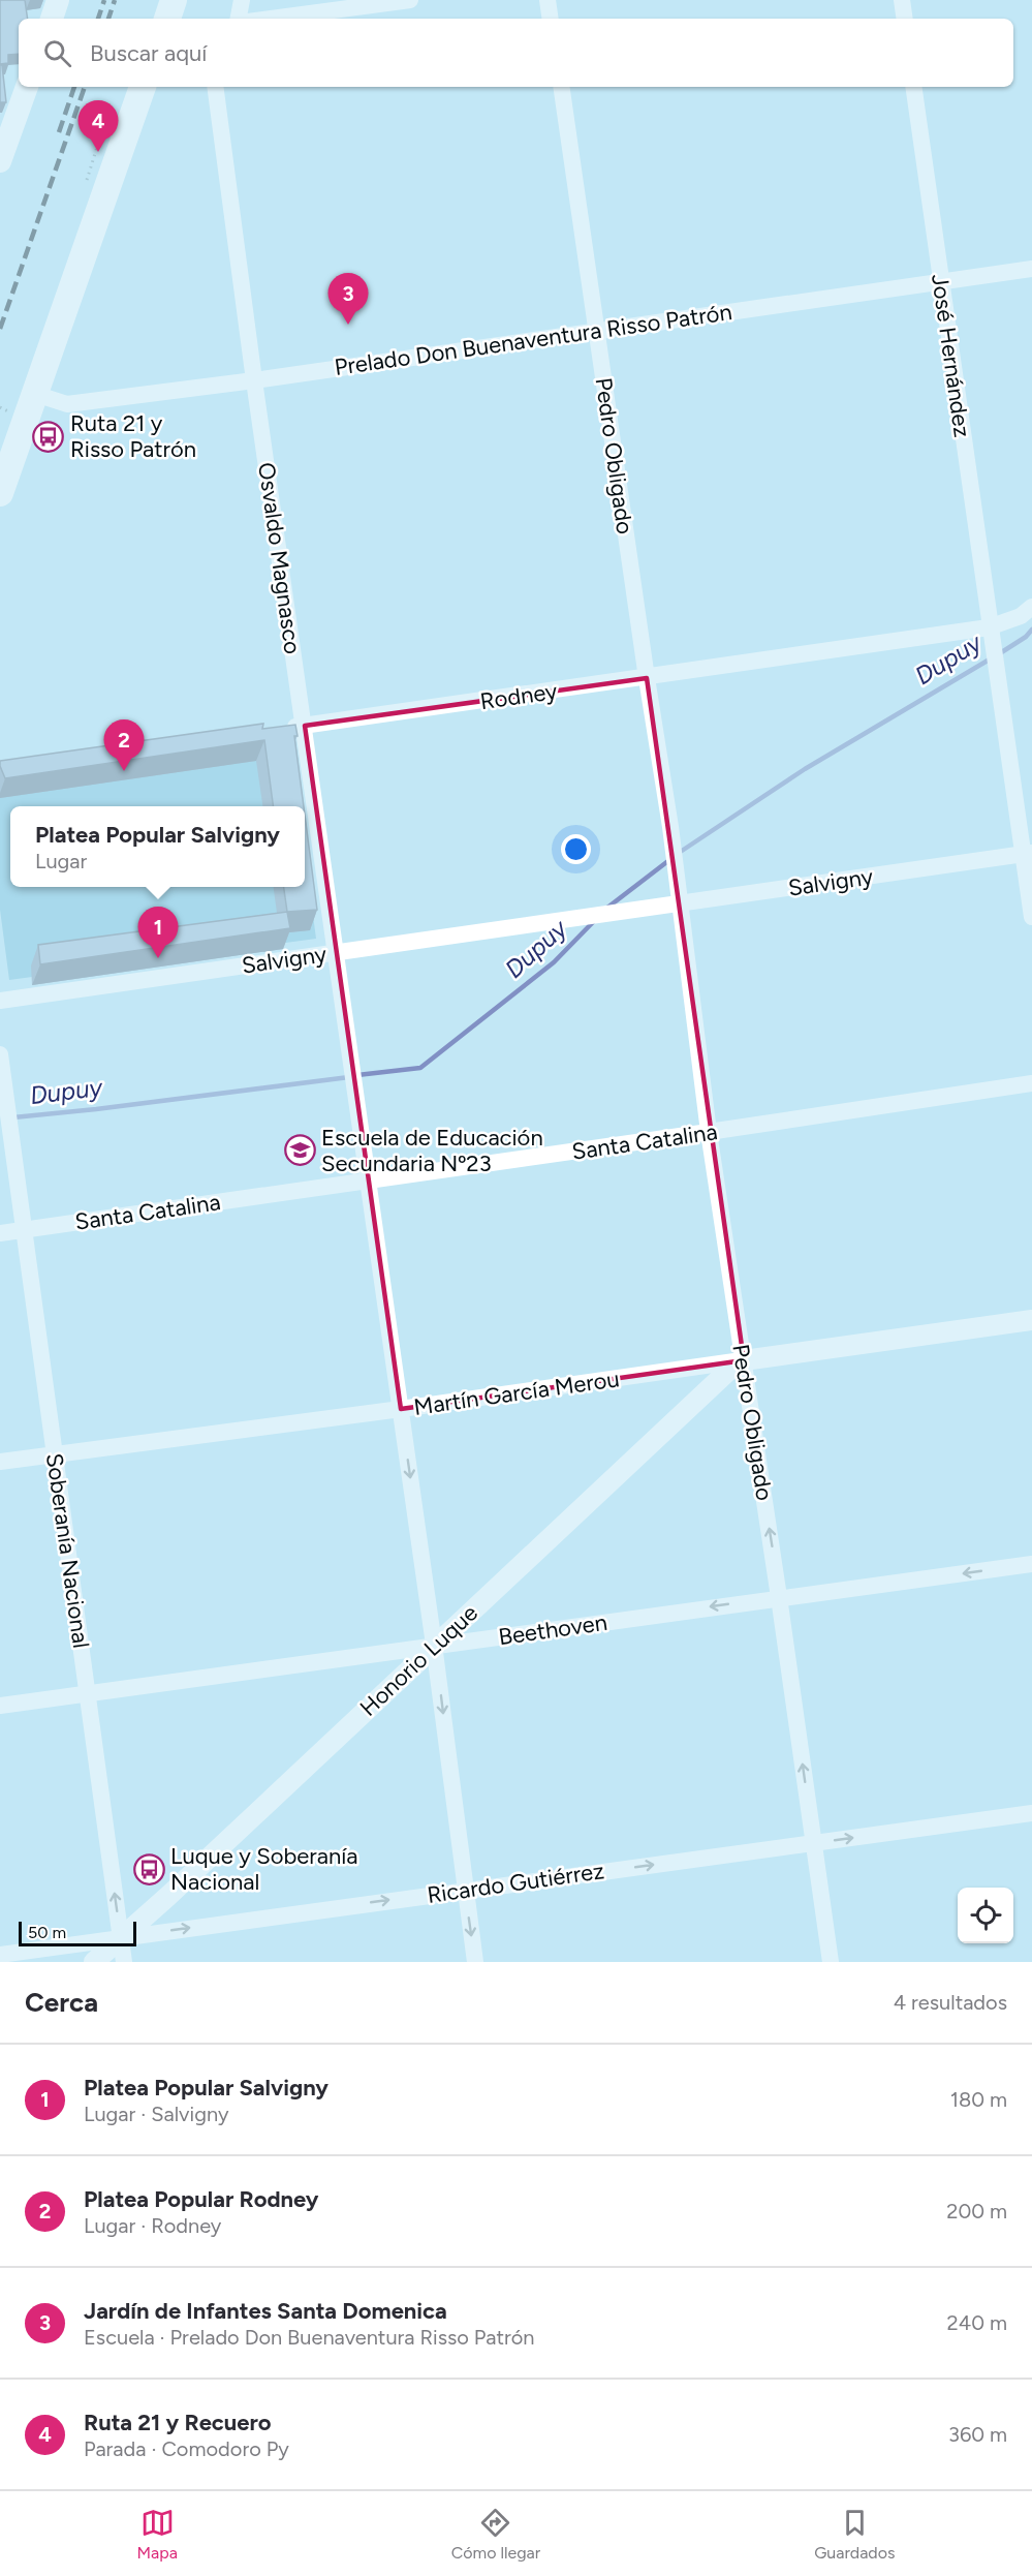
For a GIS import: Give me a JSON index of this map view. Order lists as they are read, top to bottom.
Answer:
{
  "streets": {
    "street": [
      "Prelado Don Buenaventura Risso Patrón",
      "José Hernández",
      "Pedro Obligado",
      "Osvaldo Magnasco",
      "Rodney",
      "Salvigny",
      "Santa Catalina",
      "Martín García Merou",
      "Soberanía Nacional",
      "Beethoven",
      "Honorio Luque",
      "Ricardo Gutiérrez"
    ]
  },
  "crossings": [
    ["Prelado Don Buenaventura Risso Patrón", "José Hernández"],
    ["Prelado Don Buenaventura Risso Patrón", "Pedro Obligado"],
    ["Prelado Don Buenaventura Risso Patrón", "Osvaldo Magnasco"],
    ["José Hernández", "Rodney"],
    ["José Hernández", "Salvigny"],
    ["Pedro Obligado", "Rodney"],
    ["Pedro Obligado", "Salvigny"],
    ["Pedro Obligado", "Santa Catalina"],
    ["Pedro Obligado", "Martín García Merou"],
    ["Pedro Obligado", "Beethoven"],
    ["Pedro Obligado", "Honorio Luque"],
    ["Pedro Obligado", "Ricardo Gutiérrez"],
    ["Osvaldo Magnasco", "Rodney"],
    ["Osvaldo Magnasco", "Salvigny"],
    ["Osvaldo Magnasco", "Santa Catalina"],
    ["Santa Catalina", "Soberanía Nacional"],
    ["Martín García Merou", "Soberanía Nacional"],
    ["Martín García Merou", "Honorio Luque"],
    ["Soberanía Nacional", "Beethoven"],
    ["Soberanía Nacional", "Honorio Luque"],
    ["Soberanía Nacional", "Ricardo Gutiérrez"],
    ["Beethoven", "Honorio Luque"],
    ["Honorio Luque", "Ricardo Gutiérrez"]
  ],
  "one_way": ["Beethoven", "Ricardo Gutiérrez"],
  "water": ["Dupuy"],
  "places": {
    "bus stop": ["Ruta 21 y Risso Patrón", "Luque y Soberanía Nacional"],
    "school or university": ["Escuela de Educación Secundaria Nº23"]
  },
  "scale_bar": "50 m",
  "page": {
    "search": "Buscar aquí",
    "pins": [
      "4",
      "3",
      "2",
      "1"
    ],
    "popup": ["Platea Popular Salvigny", "Lugar"],
    "scale": "50 m",
    "heading": ["Cerca", "4 resultados"],
    "list": [
      {
        "mark": "1",
        "name": "Platea Popular Salvigny",
        "note": "Lugar · Salvigny",
        "value": "180 m"
      },
      {
        "mark": "2",
        "name": "Platea Popular Rodney",
        "note": "Lugar · Rodney",
        "value": "200 m"
      },
      {
        "mark": "3",
        "name": "Jardín de Infantes Santa Domenica",
        "note": "Escuela · Prelado Don Buenaventura Risso Patrón",
        "value": "240 m"
      },
      {
        "mark": "4",
        "name": "Ruta 21 y Recuero",
        "note": "Parada · Comodoro Py",
        "value": "360 m"
      }
    ],
    "nav": ["Mapa", "Cómo llegar", "Guardados"]
  }
}
